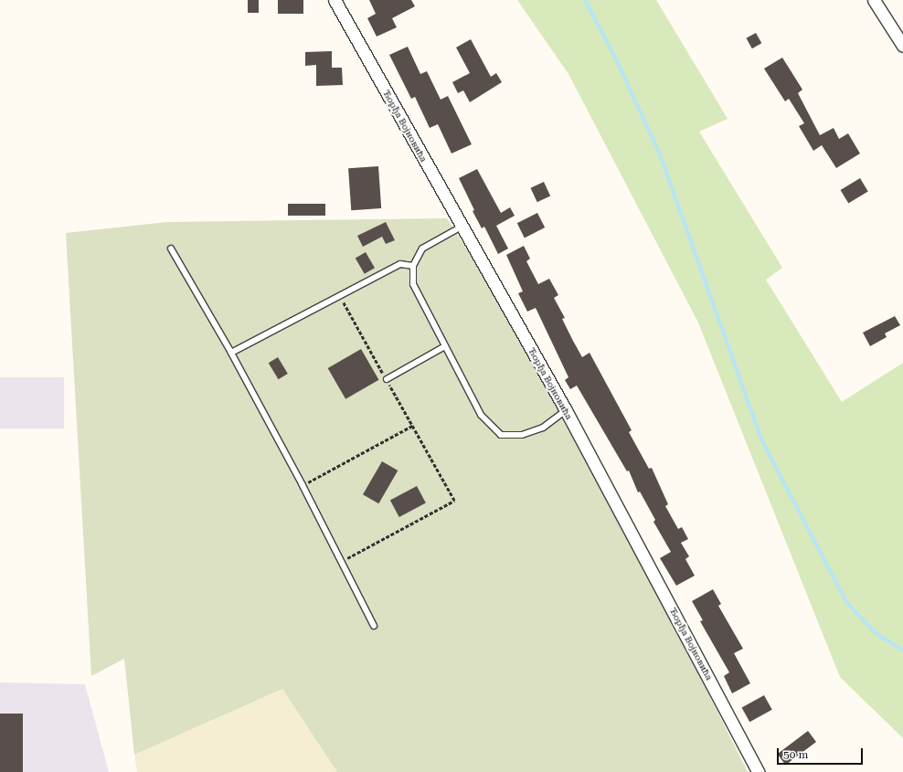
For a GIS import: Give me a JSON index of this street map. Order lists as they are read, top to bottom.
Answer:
{
  "streets": {
    "street": ["Ђорђа Војновића"]
  },
  "scale_bar": "50 m"
}
